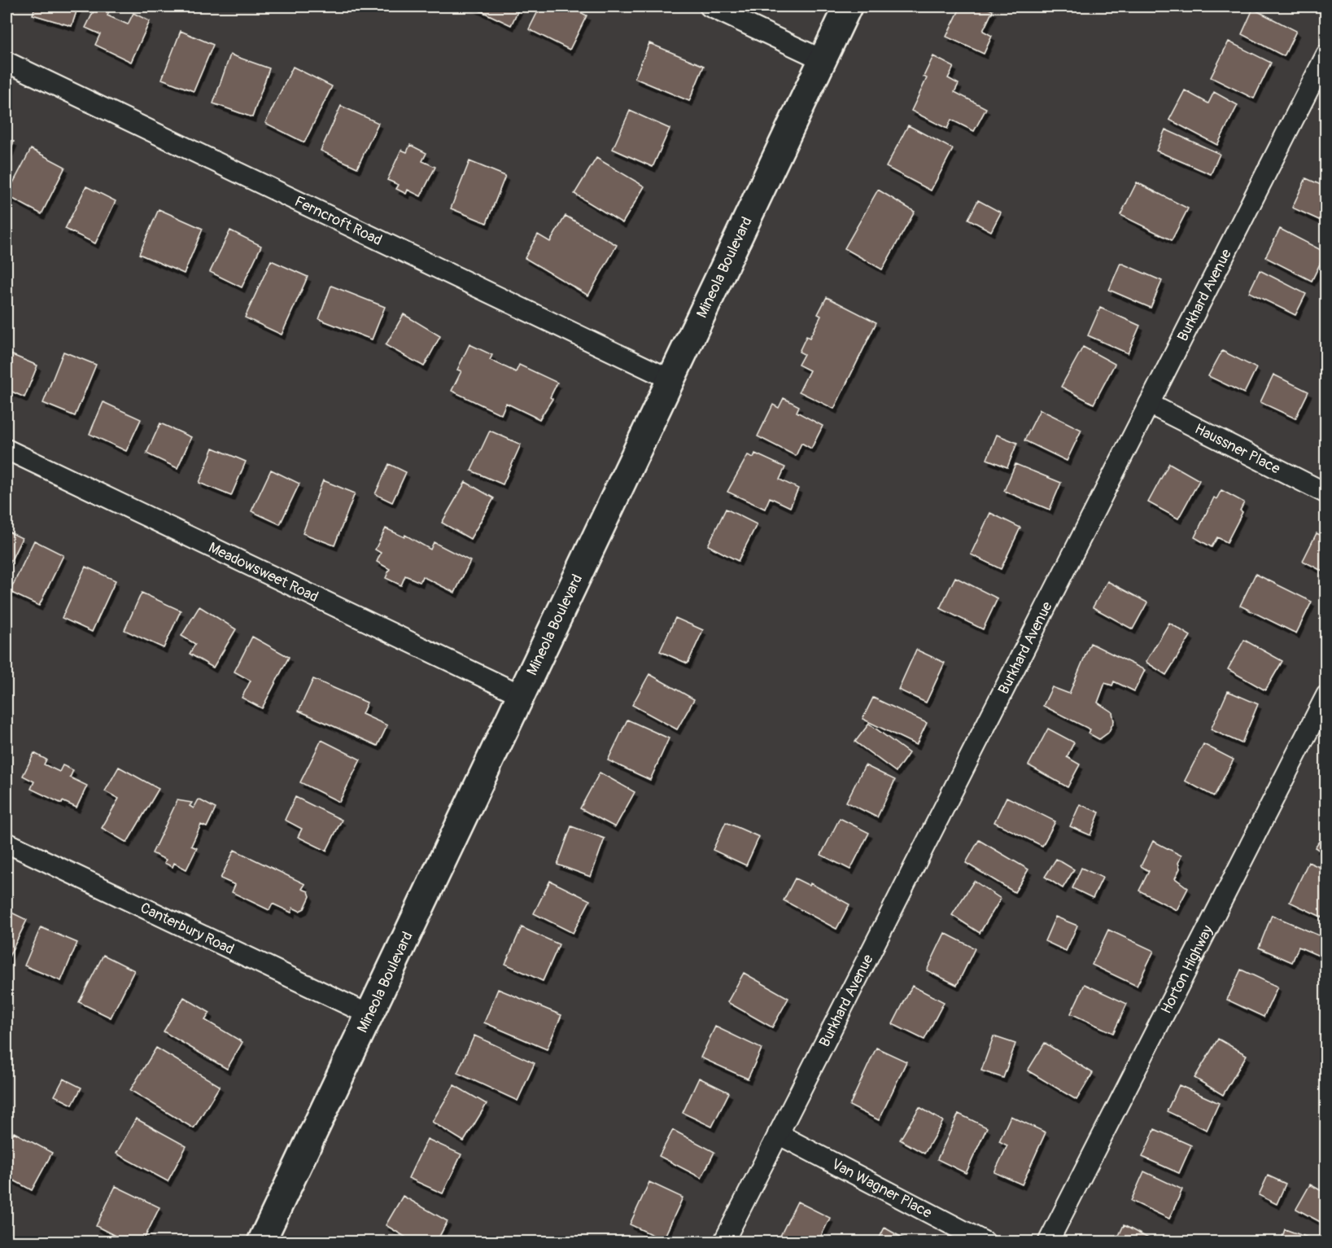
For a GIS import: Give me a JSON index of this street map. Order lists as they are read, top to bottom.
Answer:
{
  "streets": {
    "main road": ["Mineola Boulevard"],
    "street": [
      "Ferncroft Road",
      "Burkhard Avenue",
      "Haussner Place",
      "Meadowsweet Road",
      "Canterbury Road",
      "Horton Highway",
      "Van Wagner Place"
    ]
  },
  "crossings": [
    ["Ferncroft Road", "Mineola Boulevard"],
    ["Mineola Boulevard", "Meadowsweet Road"],
    ["Mineola Boulevard", "Canterbury Road"],
    ["Burkhard Avenue", "Haussner Place"],
    ["Burkhard Avenue", "Van Wagner Place"]
  ]
}
